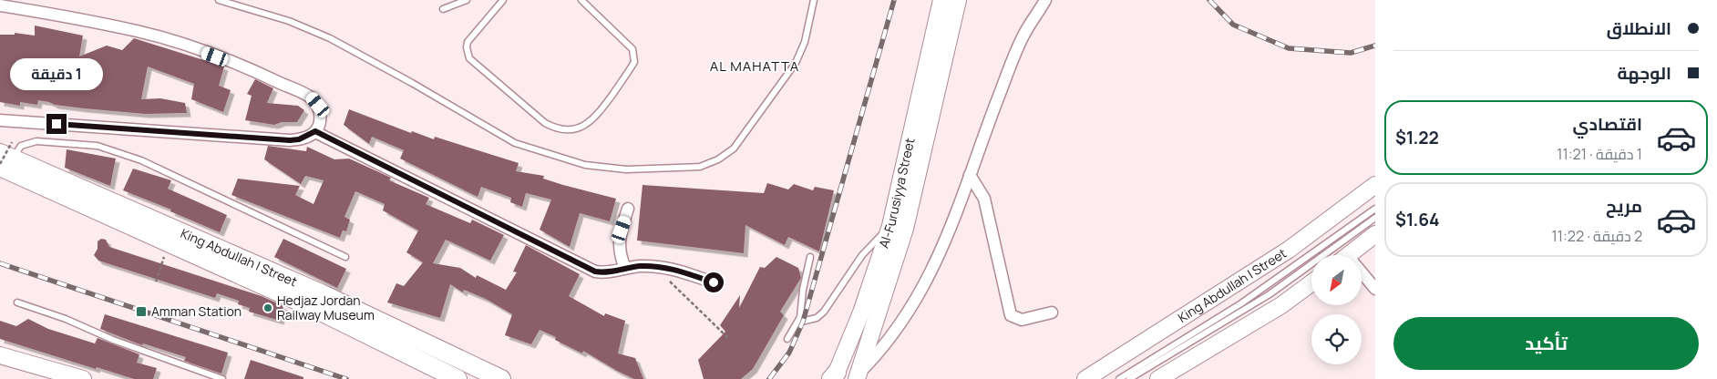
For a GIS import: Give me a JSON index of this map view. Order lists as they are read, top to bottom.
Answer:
{
  "streets": {
    "main road": ["Al-Furusiyya Street", "King Abdullah I Street"]
  },
  "districts": ["AL MAHATTA"],
  "places": {
    "other": ["Hedjaz Jordan Railway Museum"],
    "transit": ["Amman Station"]
  },
  "north": "bottom left",
  "page": {
    "banner": ["الانطلاق", "الوجهة"],
    "bubble": "1 دقيقة",
    "list": [
      {
        "name": "اقتصادي",
        "note": "1 دقيقة · 11:21",
        "value": "$1.22"
      },
      {
        "name": "مريح",
        "note": "2 دقيقة · 11:22",
        "value": "$1.64"
      }
    ],
    "buttons": "تأكيد"
  }
}
